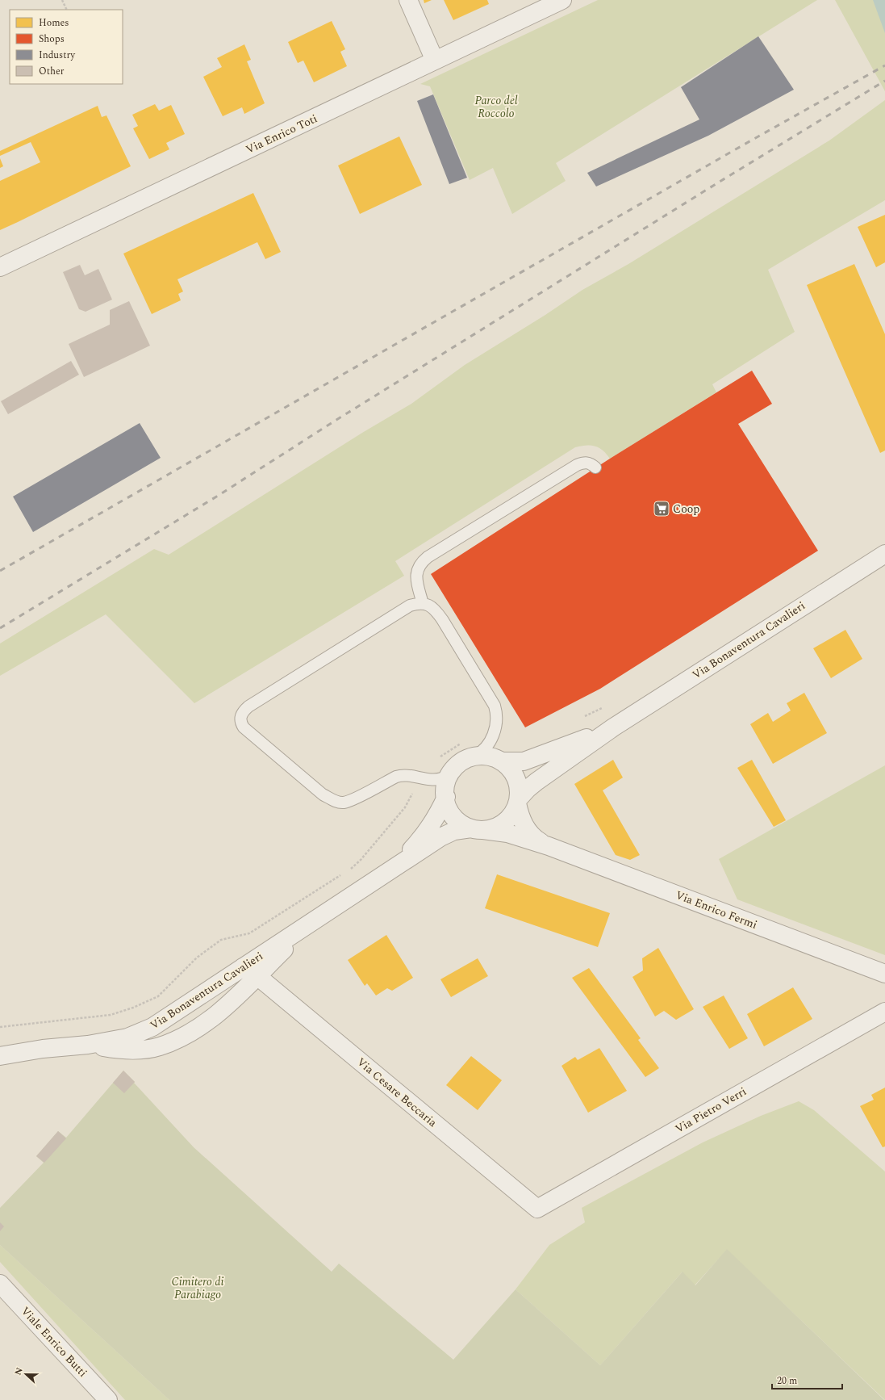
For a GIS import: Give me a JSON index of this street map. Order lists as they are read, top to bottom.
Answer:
{
  "streets": {
    "street": [
      "Via Enrico Toti",
      "Via Bonaventura Cavalieri",
      "Via Enrico Fermi",
      "Via Cesare Beccaria",
      "Via Pietro Verri",
      "Viale Enrico Butti"
    ]
  },
  "crossings": [
    ["Via Bonaventura Cavalieri", "Via Enrico Fermi"],
    ["Via Bonaventura Cavalieri", "Via Cesare Beccaria"],
    ["Via Cesare Beccaria", "Via Pietro Verri"]
  ],
  "parks": ["Parco del Roccolo", "Cimitero di Parabiago"],
  "places": {
    "supermarket": ["Coop"]
  },
  "legend": [
    "Homes",
    "Shops",
    "Industry",
    "Other"
  ],
  "scale_bar": "20 m",
  "north": "left"
}
